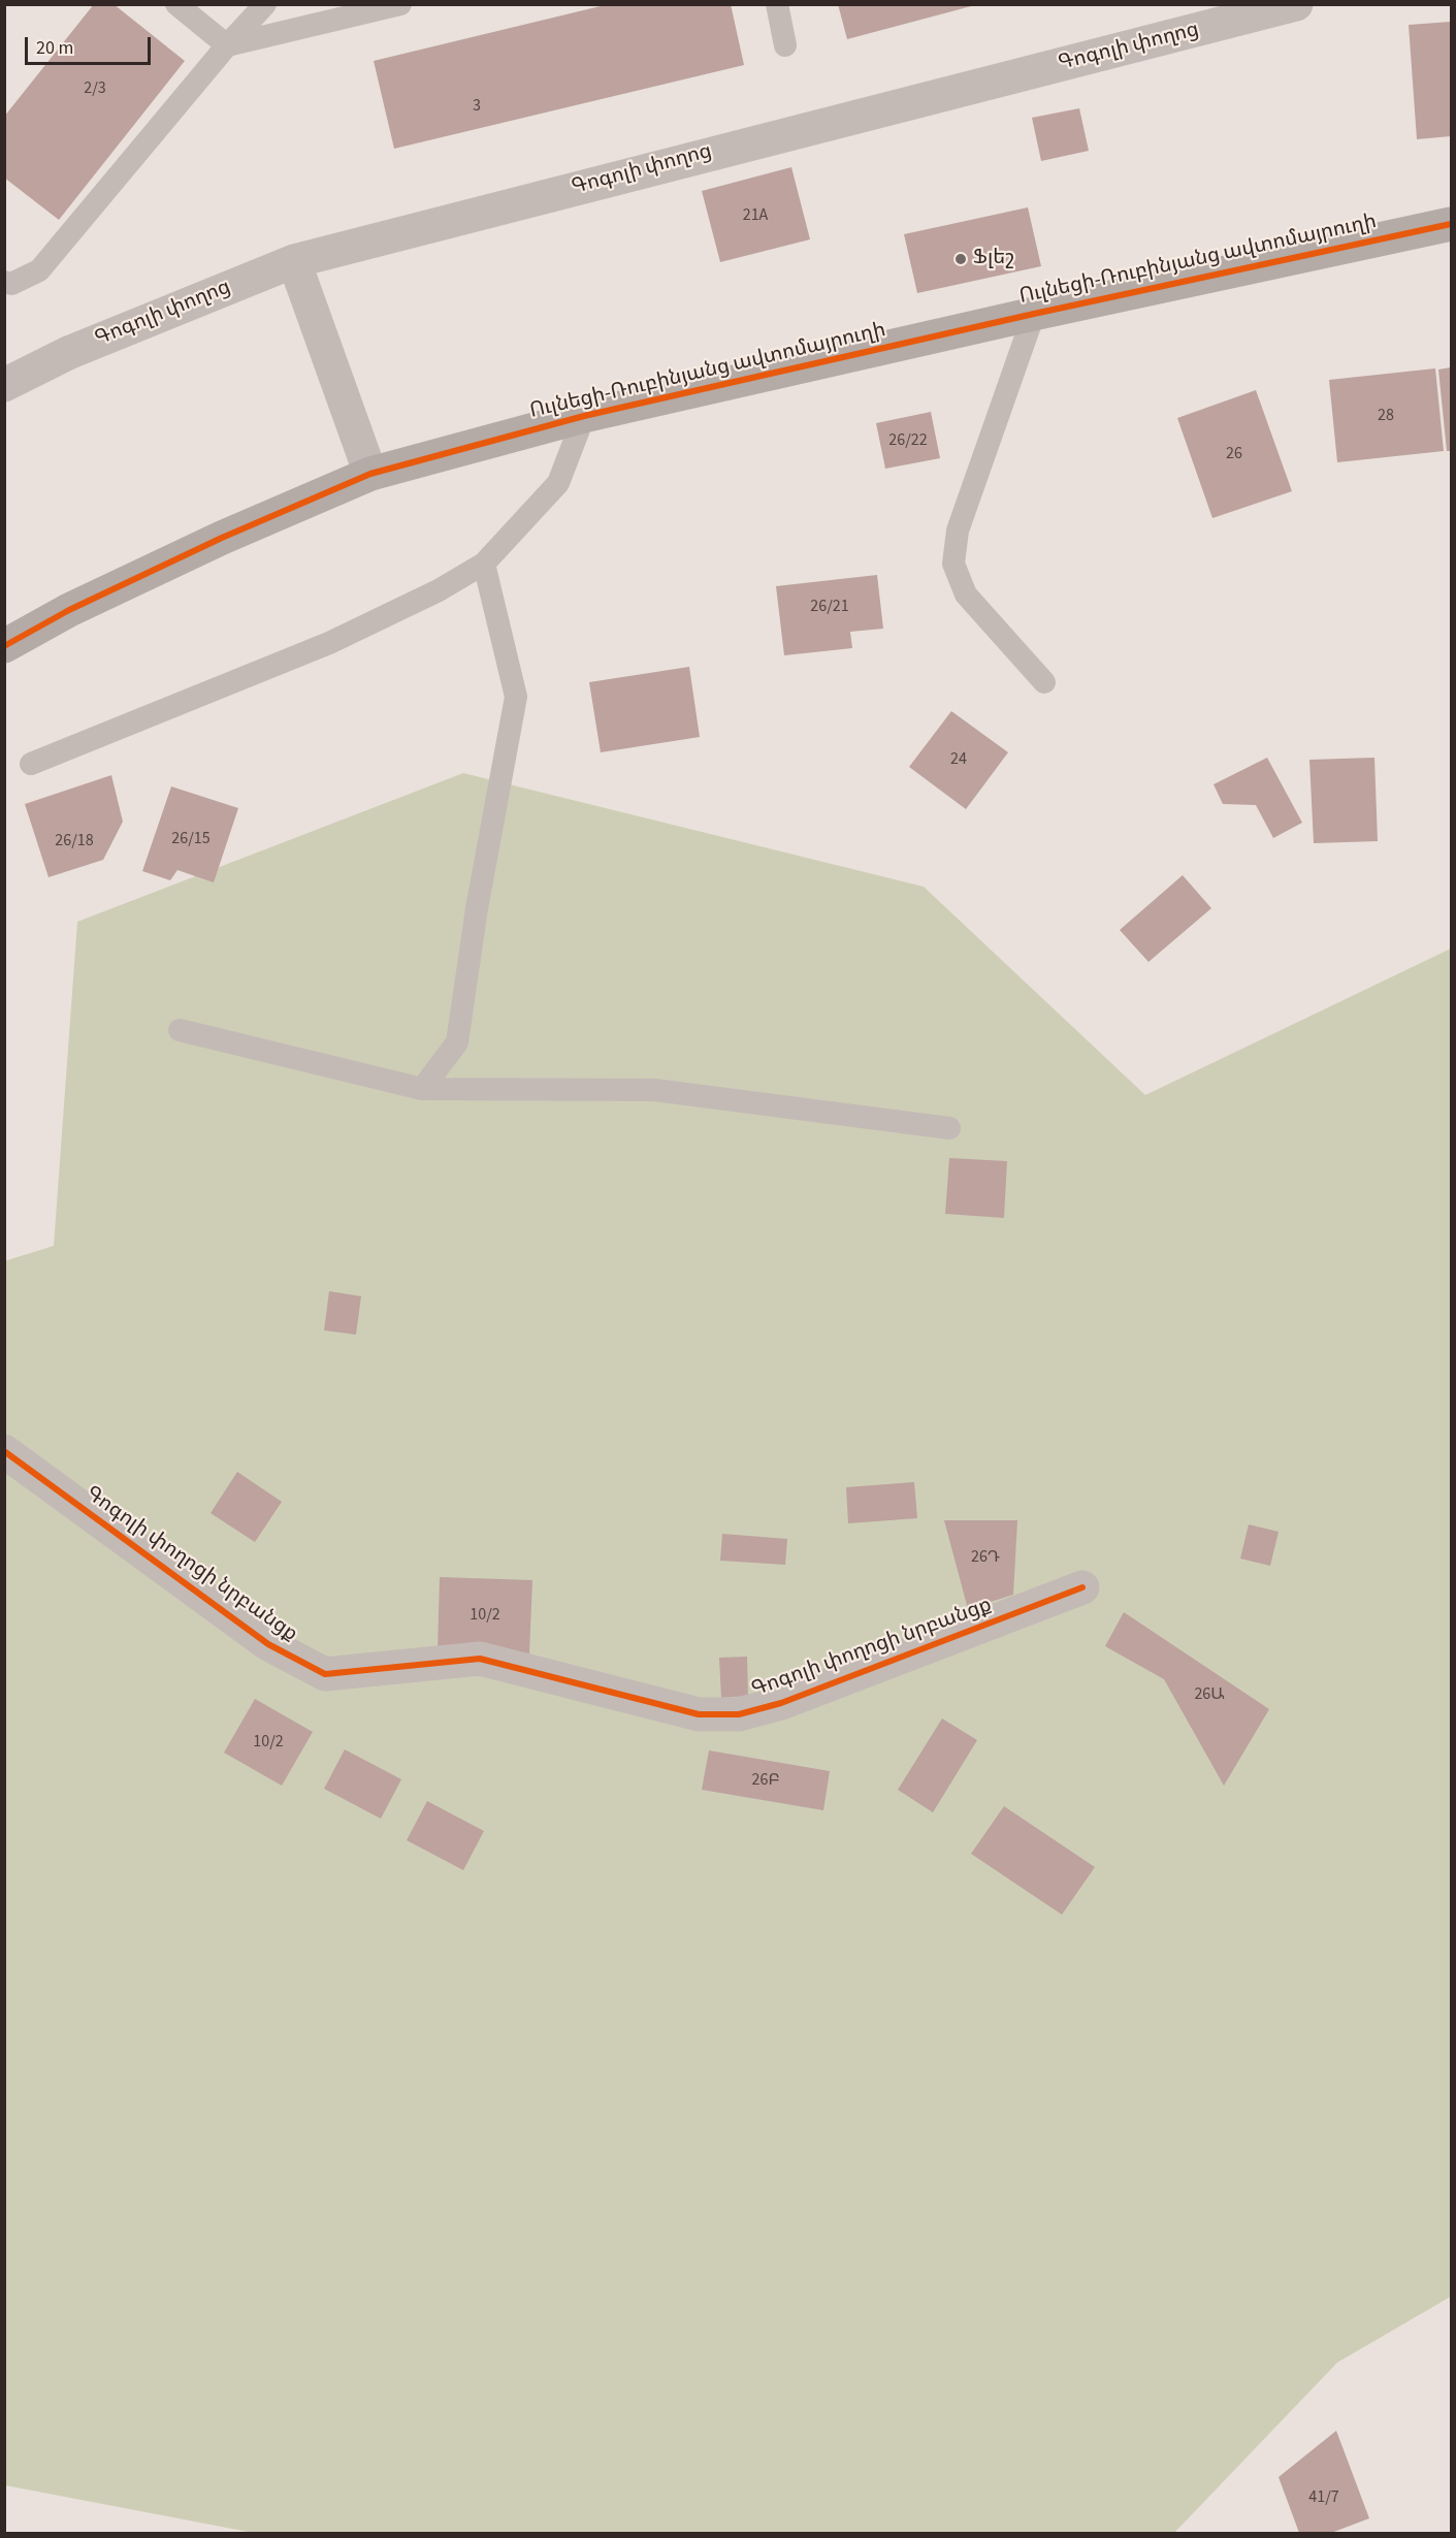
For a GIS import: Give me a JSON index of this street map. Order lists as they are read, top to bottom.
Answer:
{
  "streets": {
    "street": ["Գոգոլի փողոց", "Ուլնեցի-Ռուբինյանց ավտոմայրուղի", "Գոգոլի փողոցի նրբանցք"]
  },
  "places": ["Ֆլեշ"],
  "house_numbers": [
    "2/3",
    "3",
    "21А",
    "28",
    "26/22",
    "26",
    "26/21",
    "24",
    "26/15",
    "26/18",
    "26Դ",
    "10/2",
    "26Ա",
    "10/2",
    "26Բ",
    "41/7"
  ],
  "scale_bar": "20 m"
}
